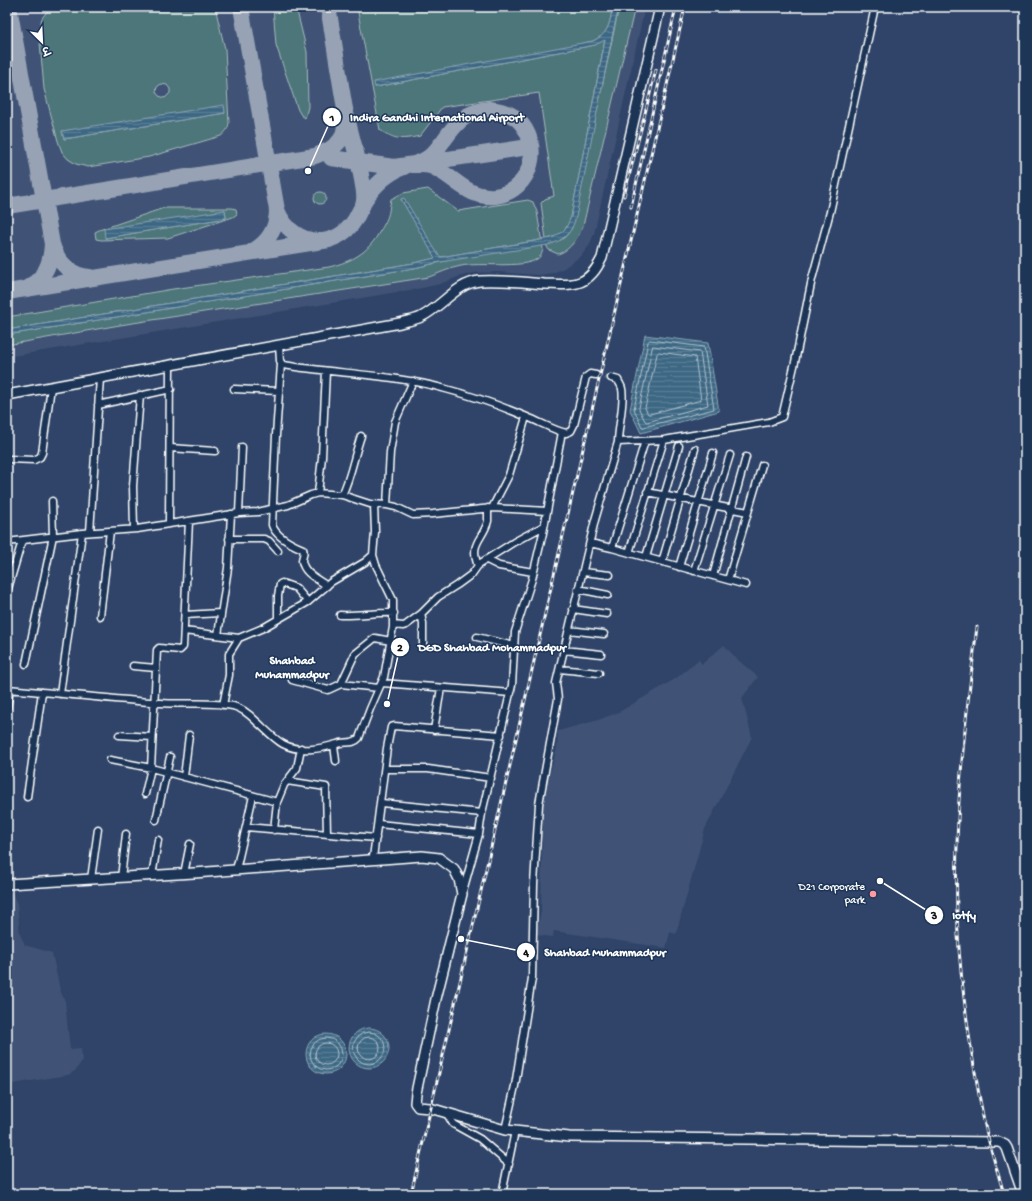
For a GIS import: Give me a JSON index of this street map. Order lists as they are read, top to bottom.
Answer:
{
  "districts": ["Shahbad Muhammadpur"],
  "places": [
    "Indira Gandhi International Airport",
    "DGD Shahbad Mohammadpur",
    "Iotfy",
    "D21 Corporate park",
    "Shahbad Muhammadpur"
  ],
  "north": "bottom right"
}
